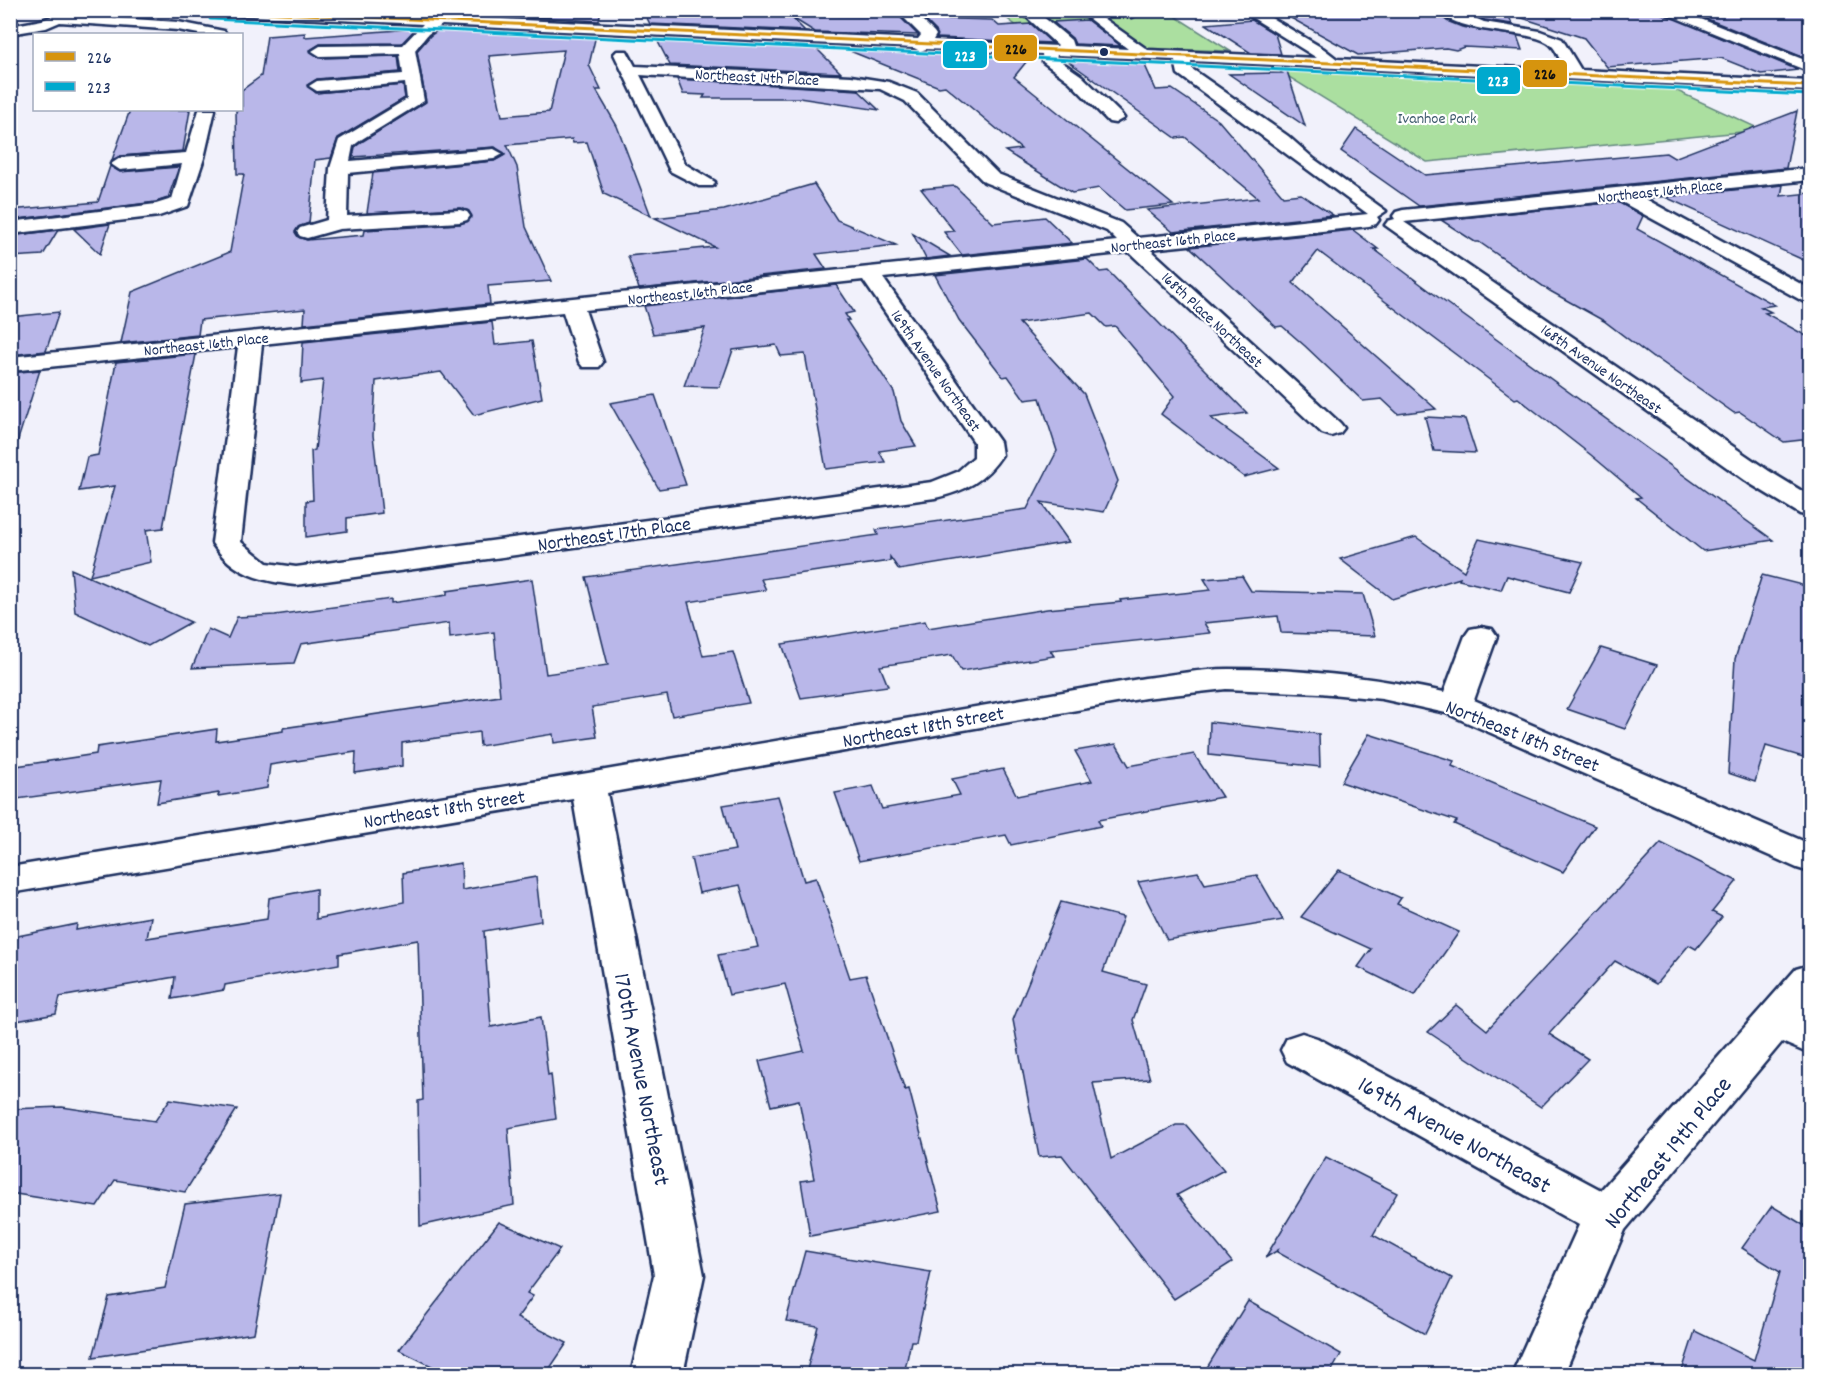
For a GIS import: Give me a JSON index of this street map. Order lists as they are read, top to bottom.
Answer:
{
  "streets": {
    "street": [
      "Northeast 14th Place",
      "Northeast 16th Place",
      "168th Place Northeast",
      "168th Avenue Northeast",
      "169th Avenue Northeast",
      "Northeast 17th Place",
      "Northeast 18th Street",
      "170th Avenue Northeast",
      "Northeast 19th Place"
    ]
  },
  "crossings": [
    ["Northeast 14th Place", "168th Place Northeast"],
    ["Northeast 16th Place", "168th Place Northeast"],
    ["Northeast 16th Place", "168th Avenue Northeast"],
    ["Northeast 16th Place", "169th Avenue Northeast"],
    ["Northeast 16th Place", "Northeast 17th Place"],
    ["169th Avenue Northeast", "Northeast 17th Place"],
    ["169th Avenue Northeast", "Northeast 19th Place"],
    ["Northeast 18th Street", "170th Avenue Northeast"]
  ],
  "parks": ["Ivanhoe Park"],
  "lines": ["transit line 226", "transit line 223"],
  "legend": ["226", "223"]
}
